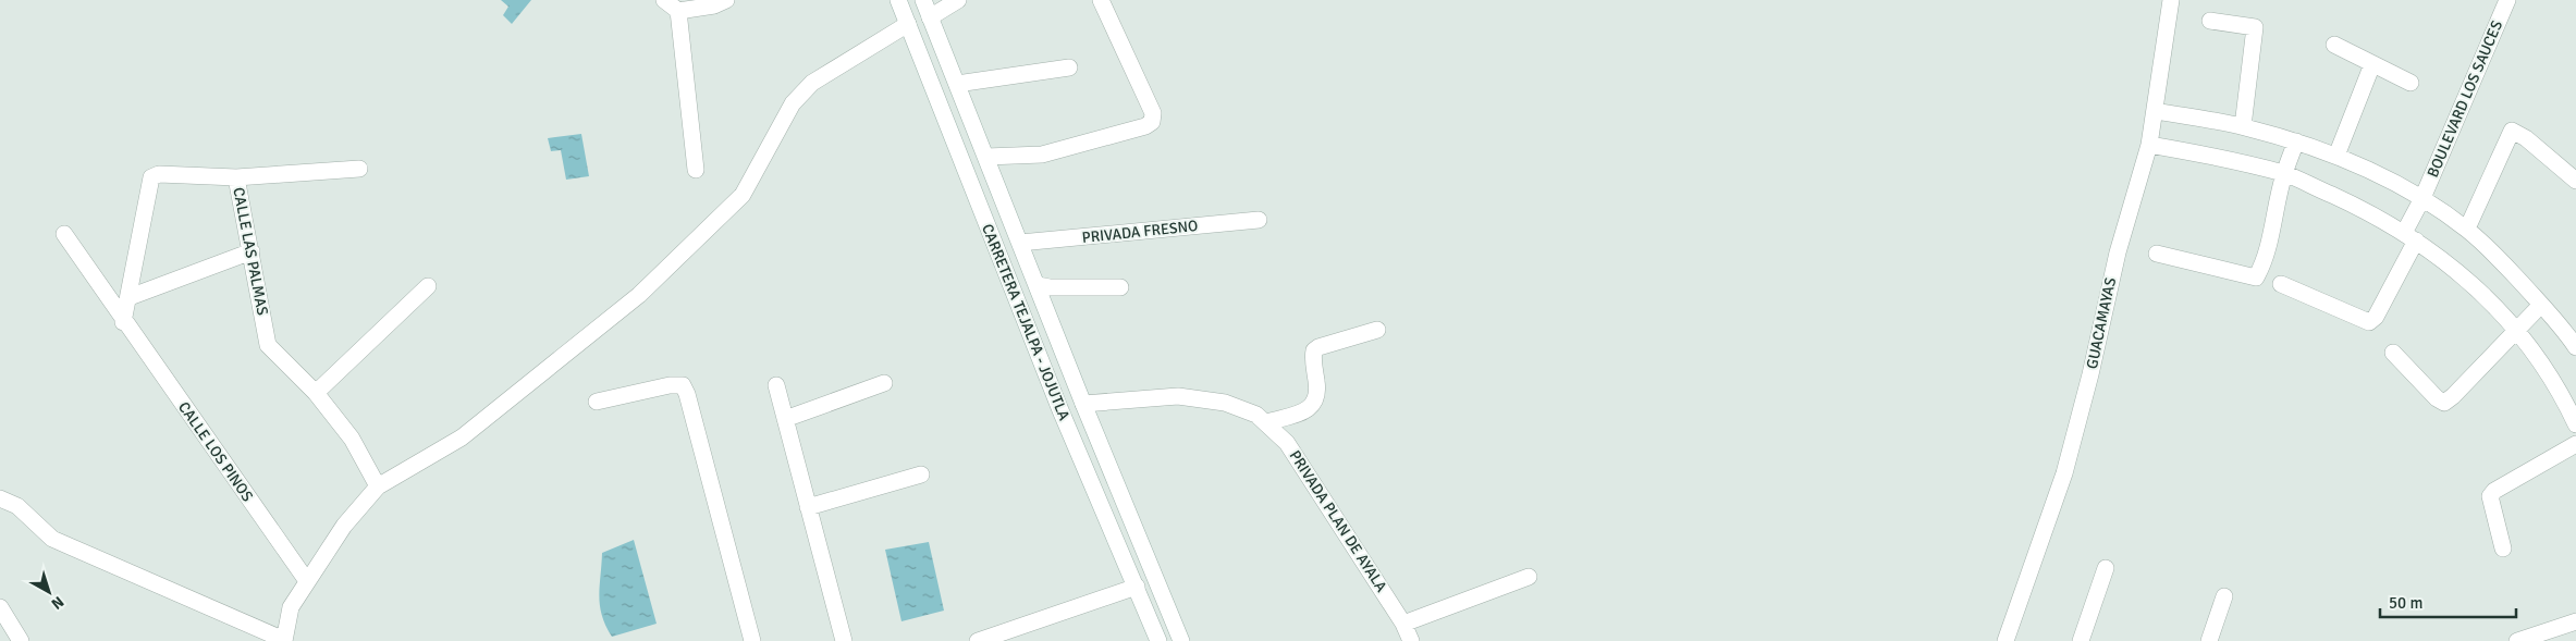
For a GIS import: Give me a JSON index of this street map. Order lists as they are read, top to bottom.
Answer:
{
  "streets": {
    "street": [
      "BOULEVARD LOS SAUCES",
      "PRIVADA FRESNO",
      "CALLE LAS PALMAS",
      "CARRETERA TEJALPA - JOJUTLA",
      "GUACAMAYAS",
      "CALLE LOS PINOS",
      "PRIVADA PLAN DE AYALA"
    ]
  },
  "crossings": [
    ["PRIVADA FRESNO", "CARRETERA TEJALPA - JOJUTLA"],
    ["CALLE LAS PALMAS", "CALLE LOS PINOS"],
    ["CARRETERA TEJALPA - JOJUTLA", "PRIVADA PLAN DE AYALA"]
  ],
  "scale_bar": "50 m",
  "north": "bottom right"
}
